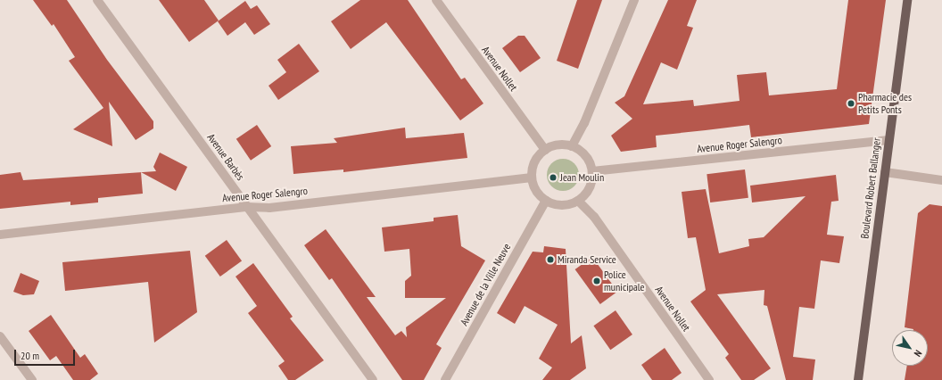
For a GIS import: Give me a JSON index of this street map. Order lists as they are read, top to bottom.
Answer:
{
  "streets": {
    "main road": ["Boulevard Robert Ballanger"],
    "street": [
      "Avenue Nollet",
      "Avenue Roger Salengro",
      "Avenue Barbès",
      "Avenue de la Ville Neuve"
    ]
  },
  "crossings": [
    ["Avenue Nollet", "Avenue Roger Salengro"],
    ["Avenue Nollet", "Avenue de la Ville Neuve"],
    ["Avenue Roger Salengro", "Avenue Barbès"],
    ["Avenue Roger Salengro", "Boulevard Robert Ballanger"],
    ["Avenue Roger Salengro", "Avenue de la Ville Neuve"]
  ],
  "places": [
    "Pharmacie des Petits Ponts",
    "Jean Moulin",
    "Miranda Service",
    "Police municipale"
  ],
  "scale_bar": "20 m",
  "north": "bottom right"
}
